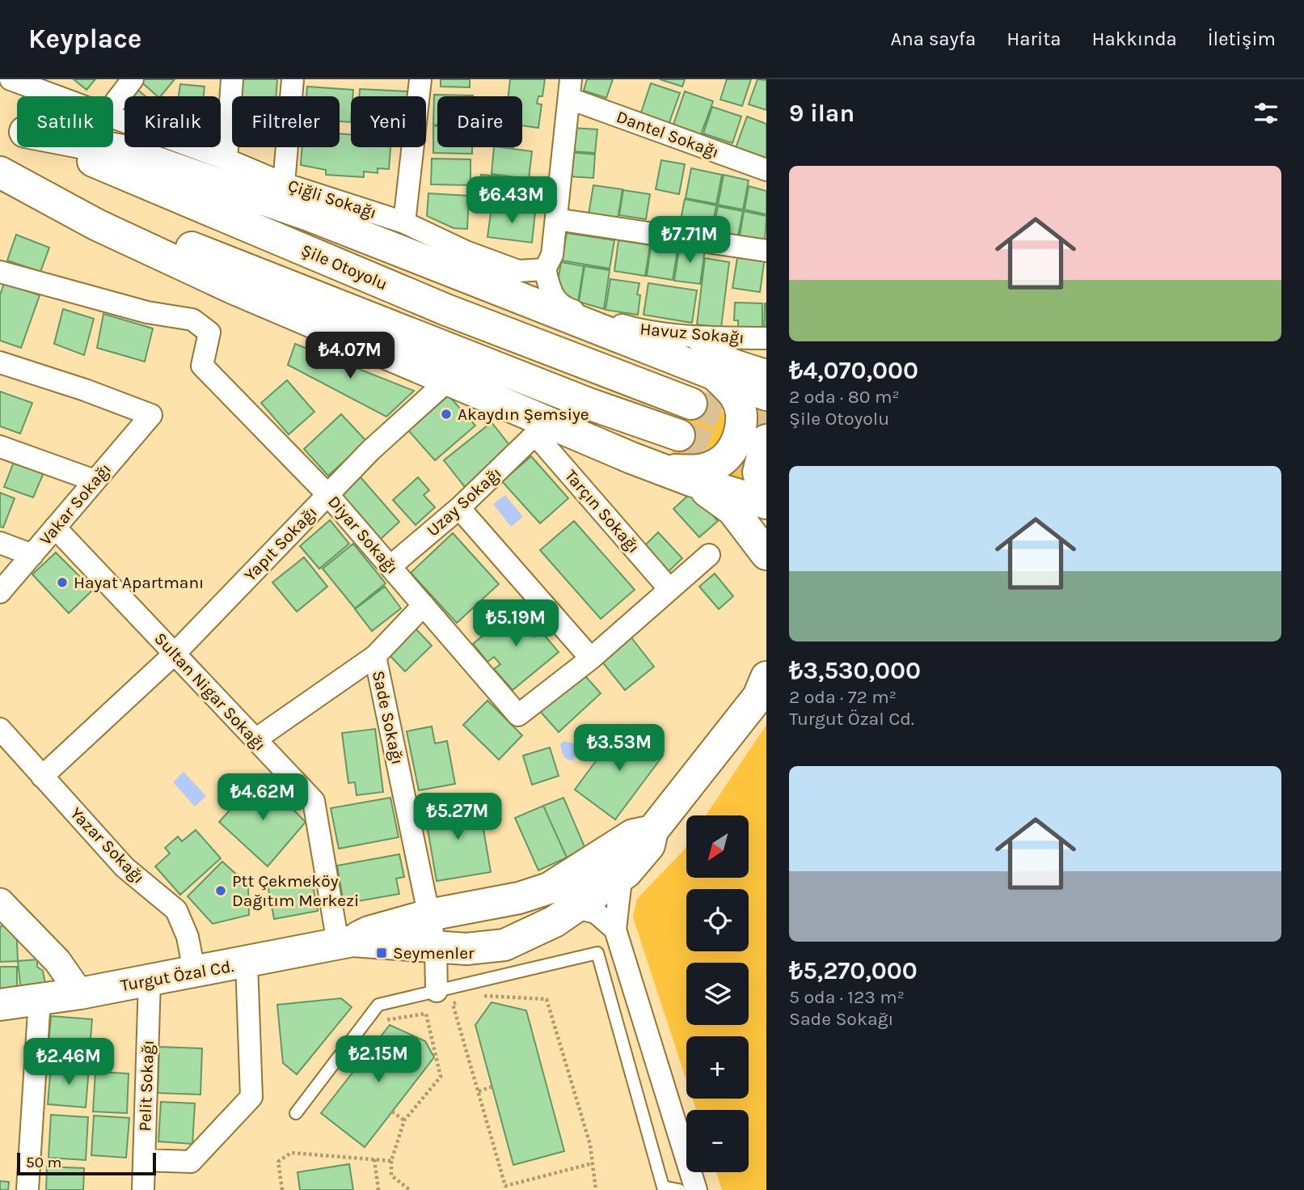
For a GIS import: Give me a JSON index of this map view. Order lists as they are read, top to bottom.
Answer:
{
  "streets": {
    "main road": ["Şile Otoyolu", "Turgut Özal Cd."],
    "street": [
      "Dantel Sokağı",
      "Çiğli Sokağı",
      "Havuz Sokağı",
      "Uzay Sokağı",
      "Vakar Sokağı",
      "Tarçın Sokağı",
      "Diyar Sokağı",
      "Yapıt Sokağı",
      "Sultan Nigar Sokağı",
      "Sade Sokağı",
      "Yazar Sokağı",
      "Pelit Sokağı"
    ]
  },
  "crossings": [
    ["Çiğli Sokağı", "Havuz Sokağı"],
    ["Uzay Sokağı", "Tarçın Sokağı"],
    ["Uzay Sokağı", "Diyar Sokağı"],
    ["Vakar Sokağı", "Sultan Nigar Sokağı"],
    ["Tarçın Sokağı", "Diyar Sokağı"],
    ["Diyar Sokağı", "Yapıt Sokağı"],
    ["Diyar Sokağı", "Sade Sokağı"],
    ["Yapıt Sokağı", "Sultan Nigar Sokağı"],
    ["Yapıt Sokağı", "Yazar Sokağı"],
    ["Sultan Nigar Sokağı", "Turgut Özal Cd."],
    ["Sade Sokağı", "Turgut Özal Cd."],
    ["Yazar Sokağı", "Turgut Özal Cd."],
    ["Turgut Özal Cd.", "Pelit Sokağı"]
  ],
  "places": {
    "other": ["Akaydın Şemsiye", "Hayat Apartmanı", "Ptt Çekmeköy Dağıtım Merkezi"],
    "transit": ["Seymenler"]
  },
  "scale_bar": "50 m",
  "north": "bottom left",
  "page": {
    "header": "Keyplace",
    "nav": [
      "Ana sayfa",
      "Harita",
      "Hakkında",
      "İletişim"
    ],
    "heading": "9 ilan",
    "chip": [
      "Satılık",
      "Kiralık",
      "Filtreler",
      "Yeni",
      "Daire"
    ],
    "list": [
      {
        "name": "₺4,070,000",
        "note": "2 oda · 80 m² · Şile Otoyolu"
      },
      {
        "name": "₺3,530,000",
        "note": "2 oda · 72 m² · Turgut Özal Cd."
      },
      {
        "name": "₺5,270,000",
        "note": "5 oda · 123 m² · Sade Sokağı"
      }
    ],
    "price": [
      "₺6.43M",
      "₺7.71M",
      "₺4.07M",
      "₺5.19M",
      "₺3.53M",
      "₺4.62M",
      "₺5.27M",
      "₺2.15M",
      "₺2.46M"
    ],
    "map_buttons": ["+", "−"],
    "scale": "50 m"
  }
}
